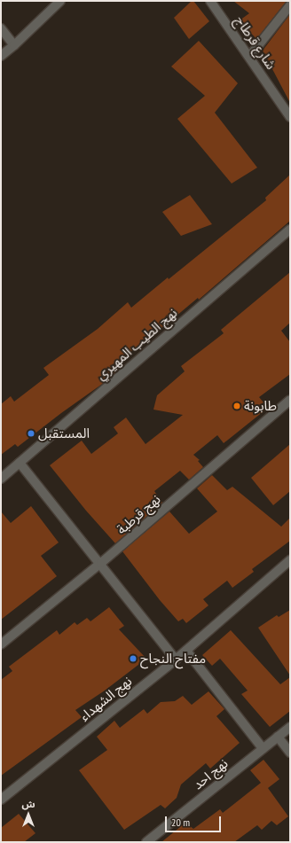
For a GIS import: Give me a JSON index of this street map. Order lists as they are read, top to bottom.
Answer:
{
  "streets": {
    "street": [
      "شارع قرطاج",
      "نهج الطيب المهيري",
      "نهج قرطبة",
      "نهج الشهداء",
      "نهج احد"
    ]
  },
  "places": ["طابونة", "المستقبل", "مفتاح النجاح"],
  "scale_bar": "20 m",
  "north": "top"
}
